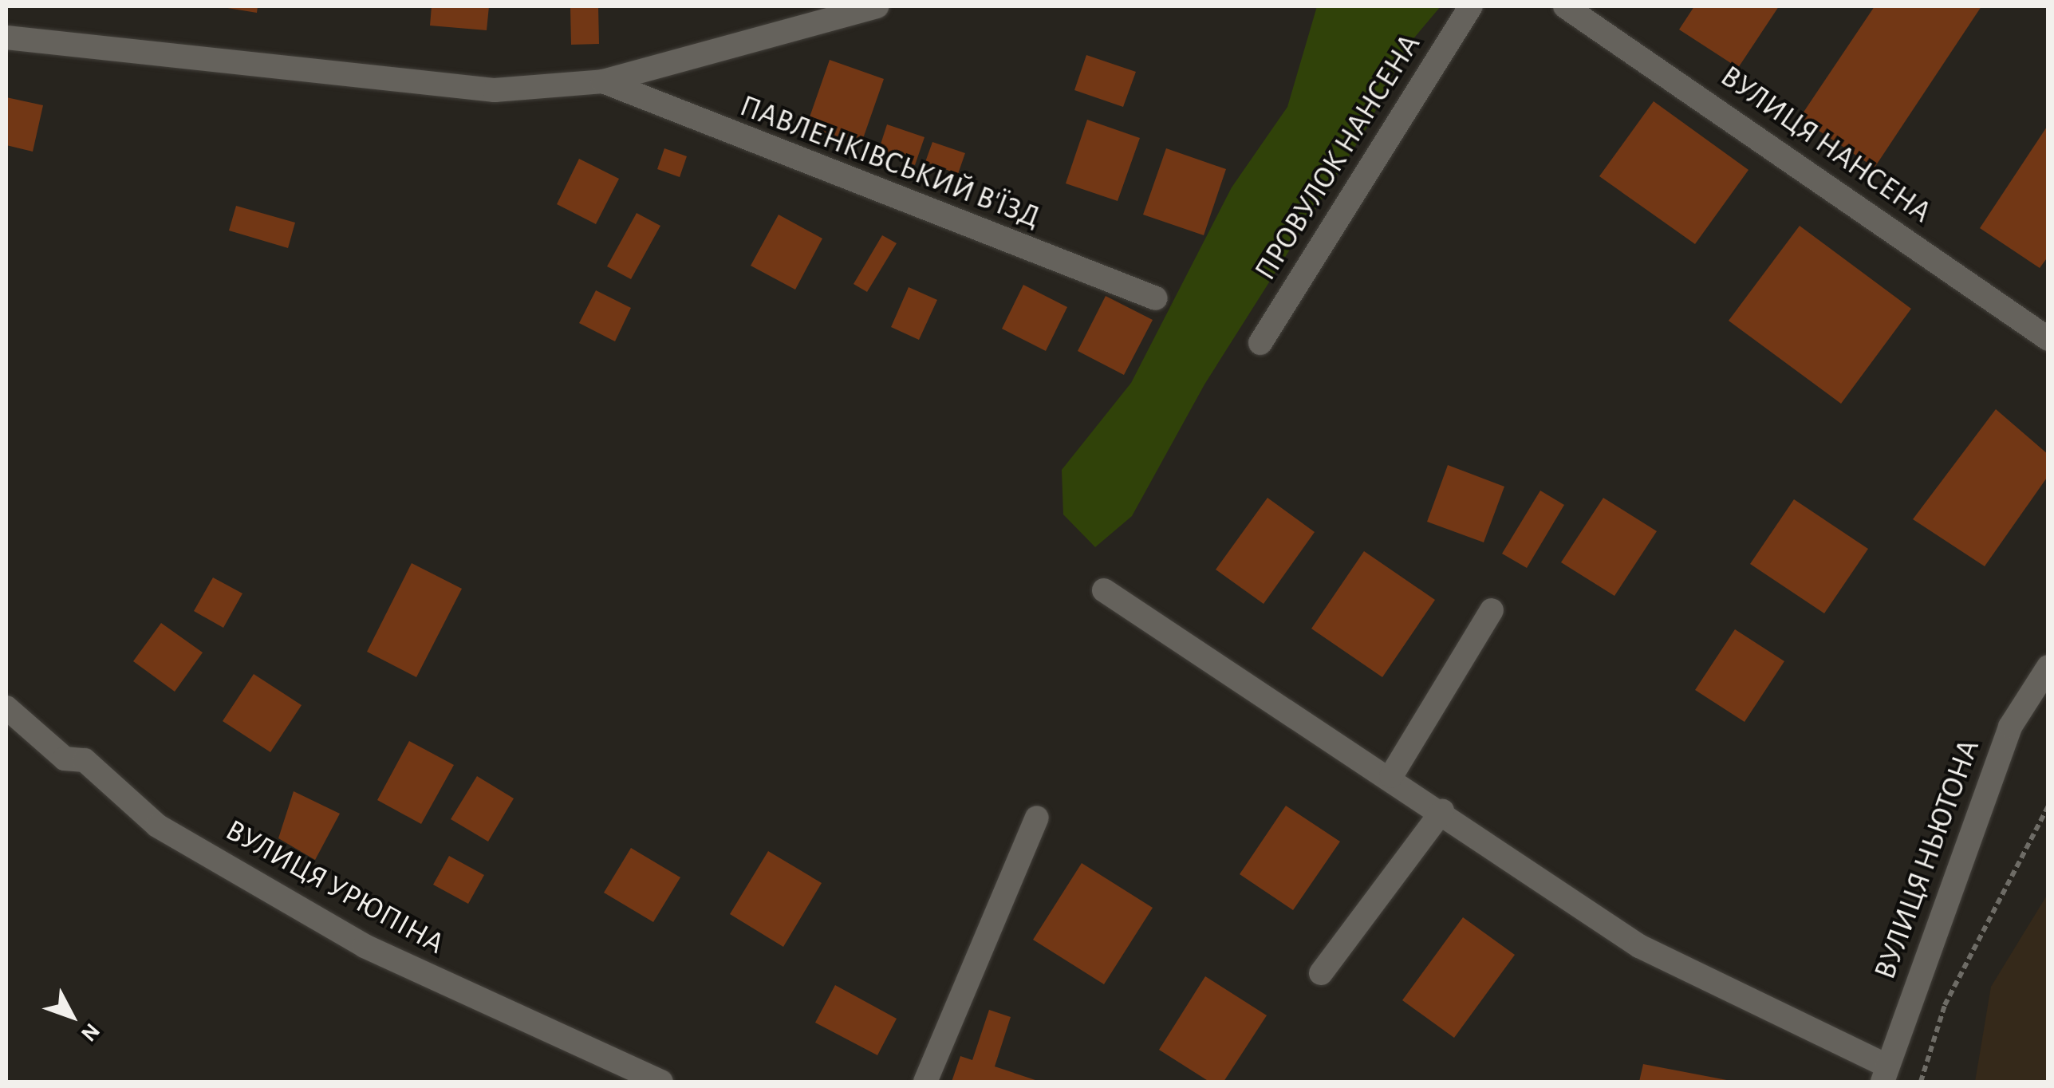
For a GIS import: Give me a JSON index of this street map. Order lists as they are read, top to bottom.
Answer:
{
  "streets": {
    "street": [
      "ВУЛИЦЯ НАНСЕНА",
      "ПРОВУЛОК НАНСЕНА",
      "ПАВЛЕНКІВСЬКИЙ В'ЇЗД",
      "ВУЛИЦЯ НЬЮТОНА",
      "ВУЛИЦЯ УРЮПІНА"
    ]
  },
  "north": "bottom right"
}
